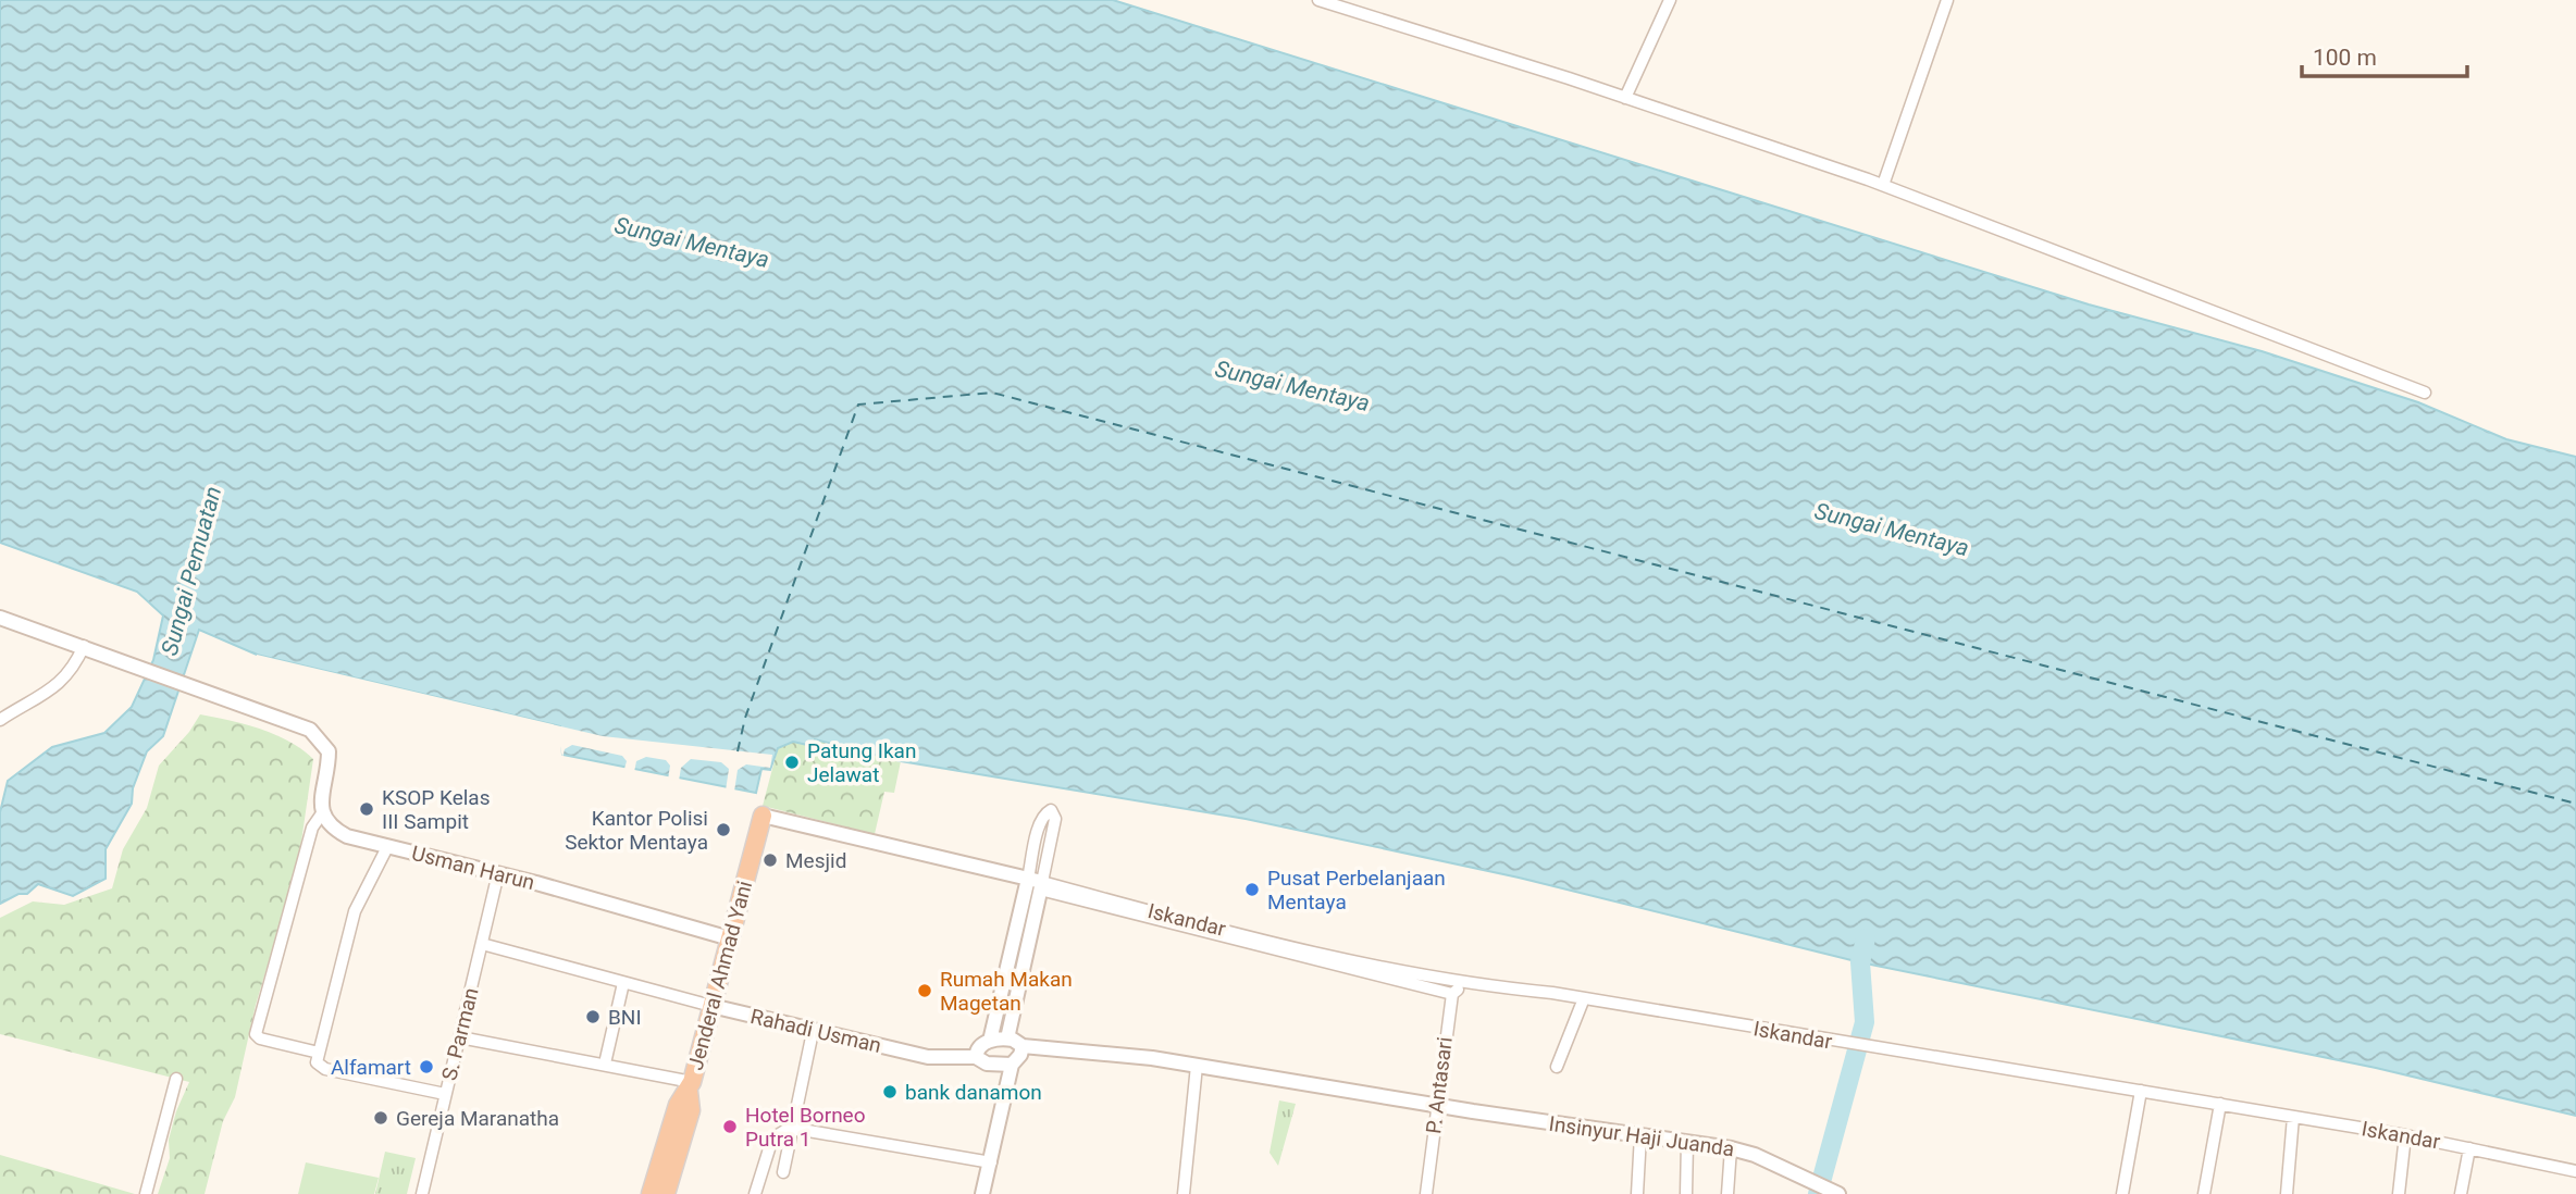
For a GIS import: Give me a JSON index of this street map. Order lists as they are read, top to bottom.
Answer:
{
  "streets": {
    "highway": ["Jenderal Ahmad Yani"],
    "street": [
      "Usman Harun",
      "Iskandar",
      "Rahadi Usman",
      "S. Parman",
      "P. Antasari",
      "Insinyur Haji Juanda"
    ]
  },
  "crossings": [
    ["Usman Harun", "Jenderal Ahmad Yani"],
    ["Usman Harun", "S. Parman"],
    ["Iskandar", "Jenderal Ahmad Yani"],
    ["Iskandar", "P. Antasari"],
    ["Jenderal Ahmad Yani", "Rahadi Usman"],
    ["Rahadi Usman", "S. Parman"],
    ["P. Antasari", "Insinyur Haji Juanda"]
  ],
  "water": ["Sungai Mentaya", "Sungai Pemuatan"],
  "places": [
    "Patung Ikan Jelawat",
    "KSOP Kelas III Sampit",
    "Kantor Polisi Sektor Mentaya",
    "Mesjid",
    "Pusat Perbelanjaan Mentaya",
    "Rumah Makan Magetan",
    "BNI",
    "Alfamart",
    "bank danamon",
    "Gereja Maranatha",
    "Hotel Borneo Putra 1"
  ],
  "scale_bar": "100 m"
}
